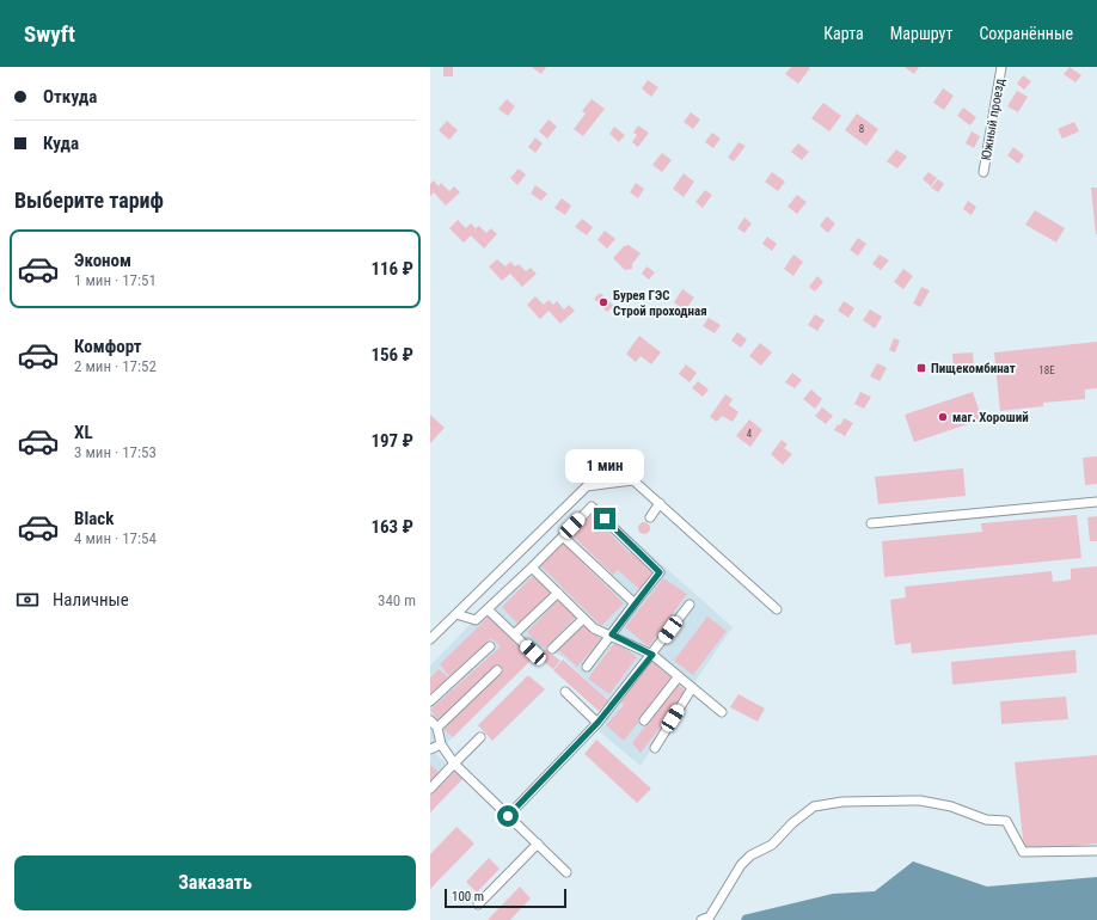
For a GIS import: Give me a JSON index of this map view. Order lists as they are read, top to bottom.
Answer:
{
  "streets": {
    "street": ["Южный проезд"]
  },
  "places": {
    "other": ["Бурея ГЭС Строй проходная", "маг. Хороший"],
    "transit": ["Пищекомбинат"]
  },
  "house_numbers": ["8", "18Е", "4"],
  "scale_bar": "100 m",
  "page": {
    "header": "Swyft",
    "nav": ["Карта", "Маршрут", "Сохранённые"],
    "banner": ["Откуда", "Куда"],
    "heading": "Выберите тариф",
    "list": [
      {
        "name": "Эконом",
        "note": "1 мин · 17:51",
        "value": "116 ₽"
      },
      {
        "name": "Комфорт",
        "note": "2 мин · 17:52",
        "value": "156 ₽"
      },
      {
        "name": "XL",
        "note": "3 мин · 17:53",
        "value": "197 ₽"
      },
      {
        "name": "Black",
        "note": "4 мин · 17:54",
        "value": "163 ₽"
      }
    ],
    "bubble": "1 мин",
    "pay": ["Наличные", "340 m"],
    "buttons": "Заказать",
    "scale": "100 m"
  }
}
